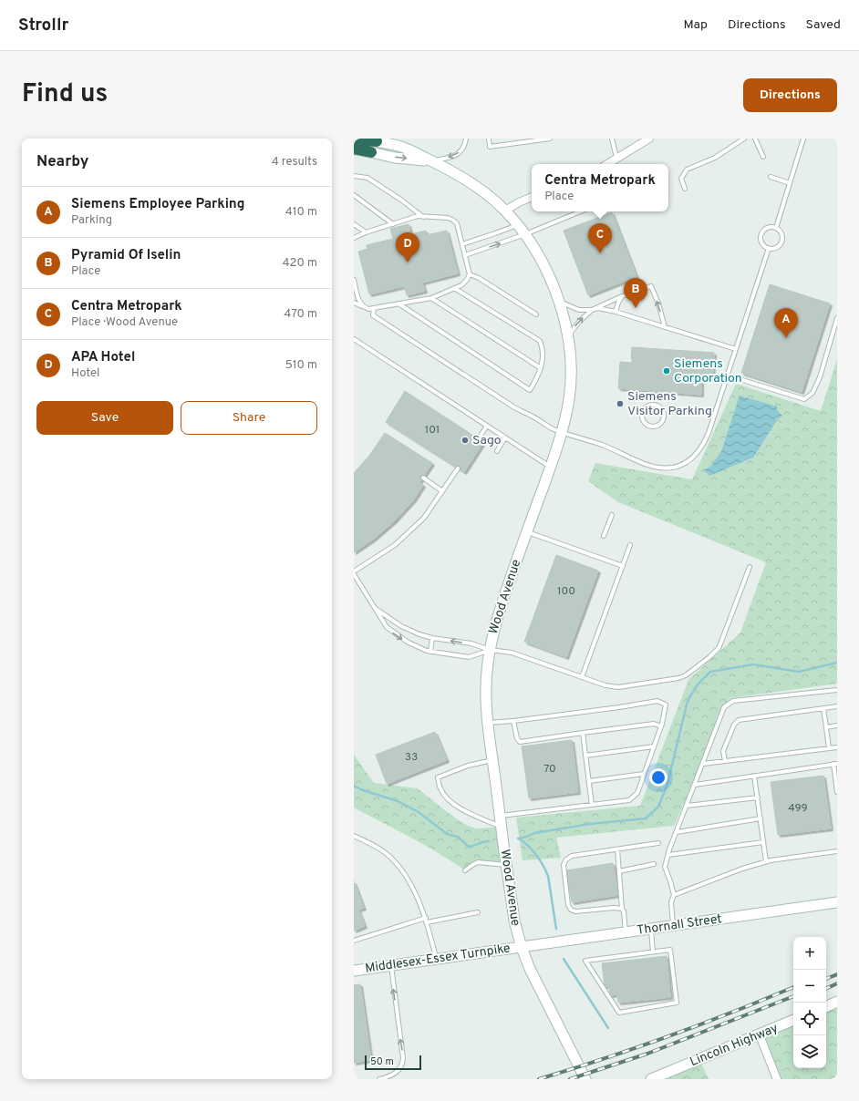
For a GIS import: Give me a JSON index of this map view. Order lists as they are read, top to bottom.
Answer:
{
  "streets": {
    "street": [
      "Wood Avenue",
      "Thornall Street",
      "Middlesex-Essex Turnpike",
      "Lincoln Highway"
    ]
  },
  "crossings": [
    ["Wood Avenue", "Thornall Street"],
    ["Wood Avenue", "Middlesex-Essex Turnpike"],
    ["Thornall Street", "Middlesex-Essex Turnpike"]
  ],
  "places": ["Siemens Corporation", "Siemens Visitor Parking", "Sago"],
  "house_numbers": [
    "101",
    "100",
    "33",
    "70",
    "499"
  ],
  "scale_bar": "50 m",
  "page": {
    "header": "Strollr",
    "nav": ["Map", "Directions", "Saved"],
    "title": "Find us",
    "buttons": [
      "Directions",
      ["Save", "Share"]
    ],
    "heading": ["Nearby", "4 results"],
    "popup": ["Centra Metropark", "Place"],
    "list": [
      {
        "mark": "A",
        "name": "Siemens Employee Parking",
        "note": "Parking",
        "value": "410 m"
      },
      {
        "mark": "B",
        "name": "Pyramid Of Iselin",
        "note": "Place",
        "value": "420 m"
      },
      {
        "mark": "C",
        "name": "Centra Metropark",
        "note": "Place · Wood Avenue",
        "value": "470 m"
      },
      {
        "mark": "D",
        "name": "APA Hotel",
        "note": "Hotel",
        "value": "510 m"
      }
    ],
    "pins": [
      "C",
      "D",
      "B",
      "A"
    ],
    "map_buttons": ["+", "−"],
    "scale": "50 m"
  }
}
